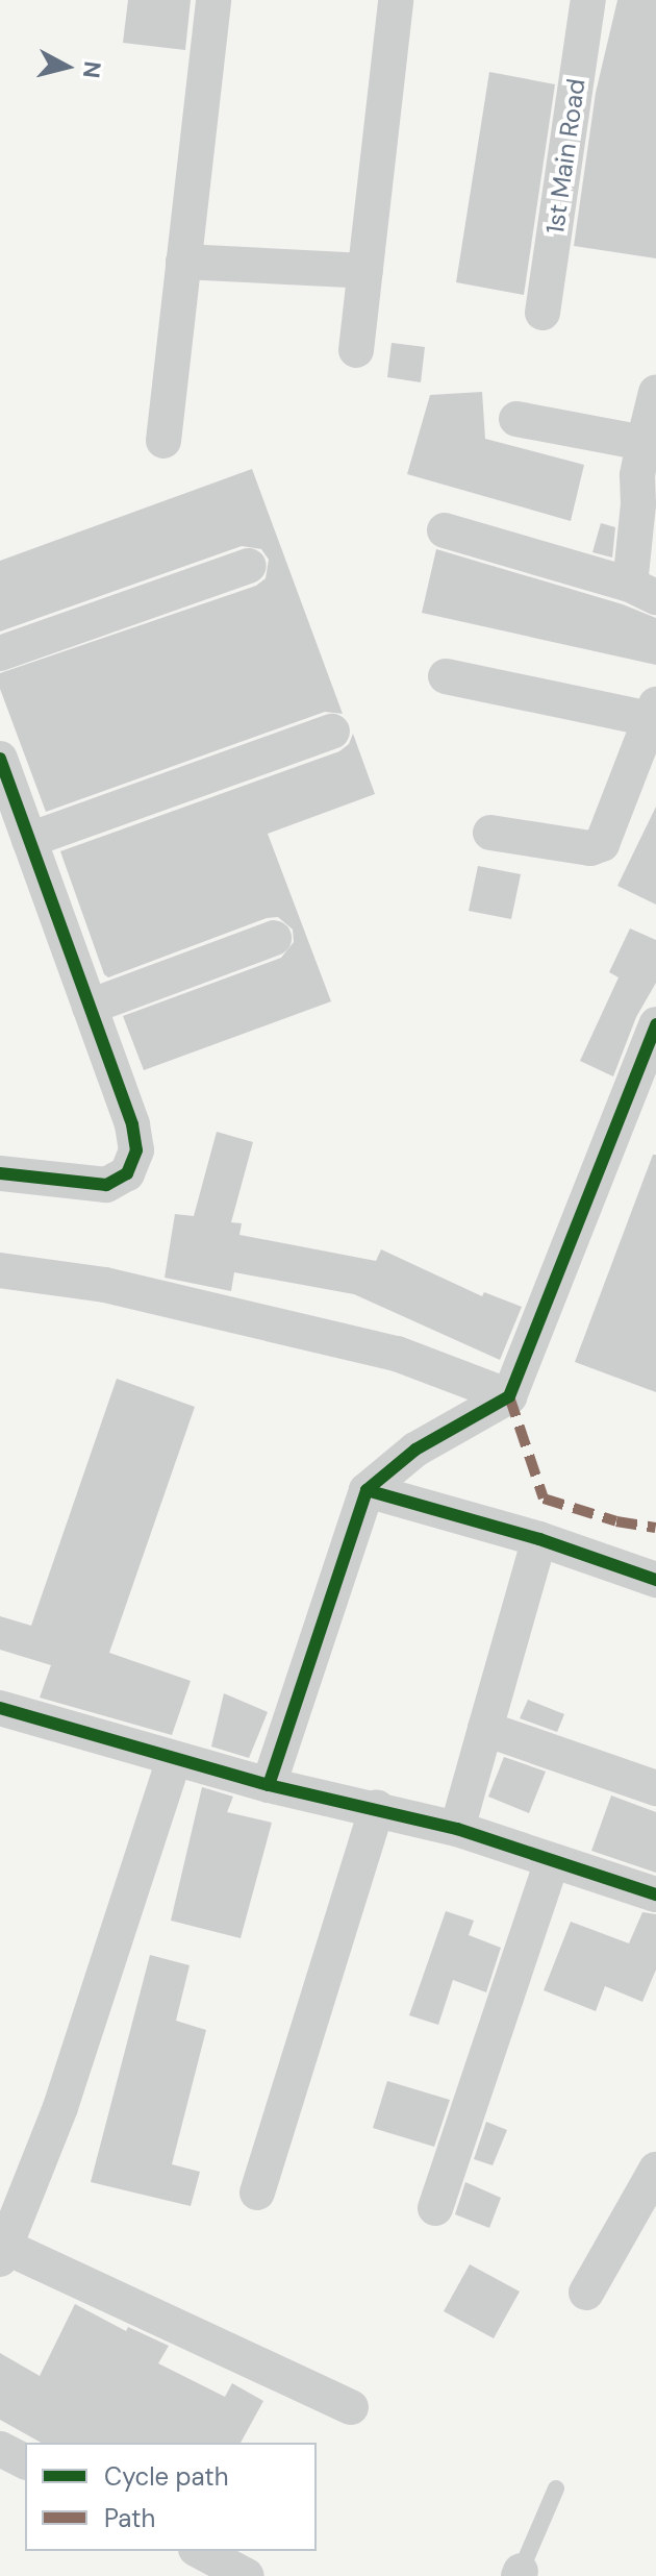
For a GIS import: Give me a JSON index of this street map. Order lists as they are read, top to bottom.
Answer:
{
  "streets": {
    "street": ["1st Main Road"]
  },
  "legend": ["Cycle path", "Path"],
  "north": "right"
}
